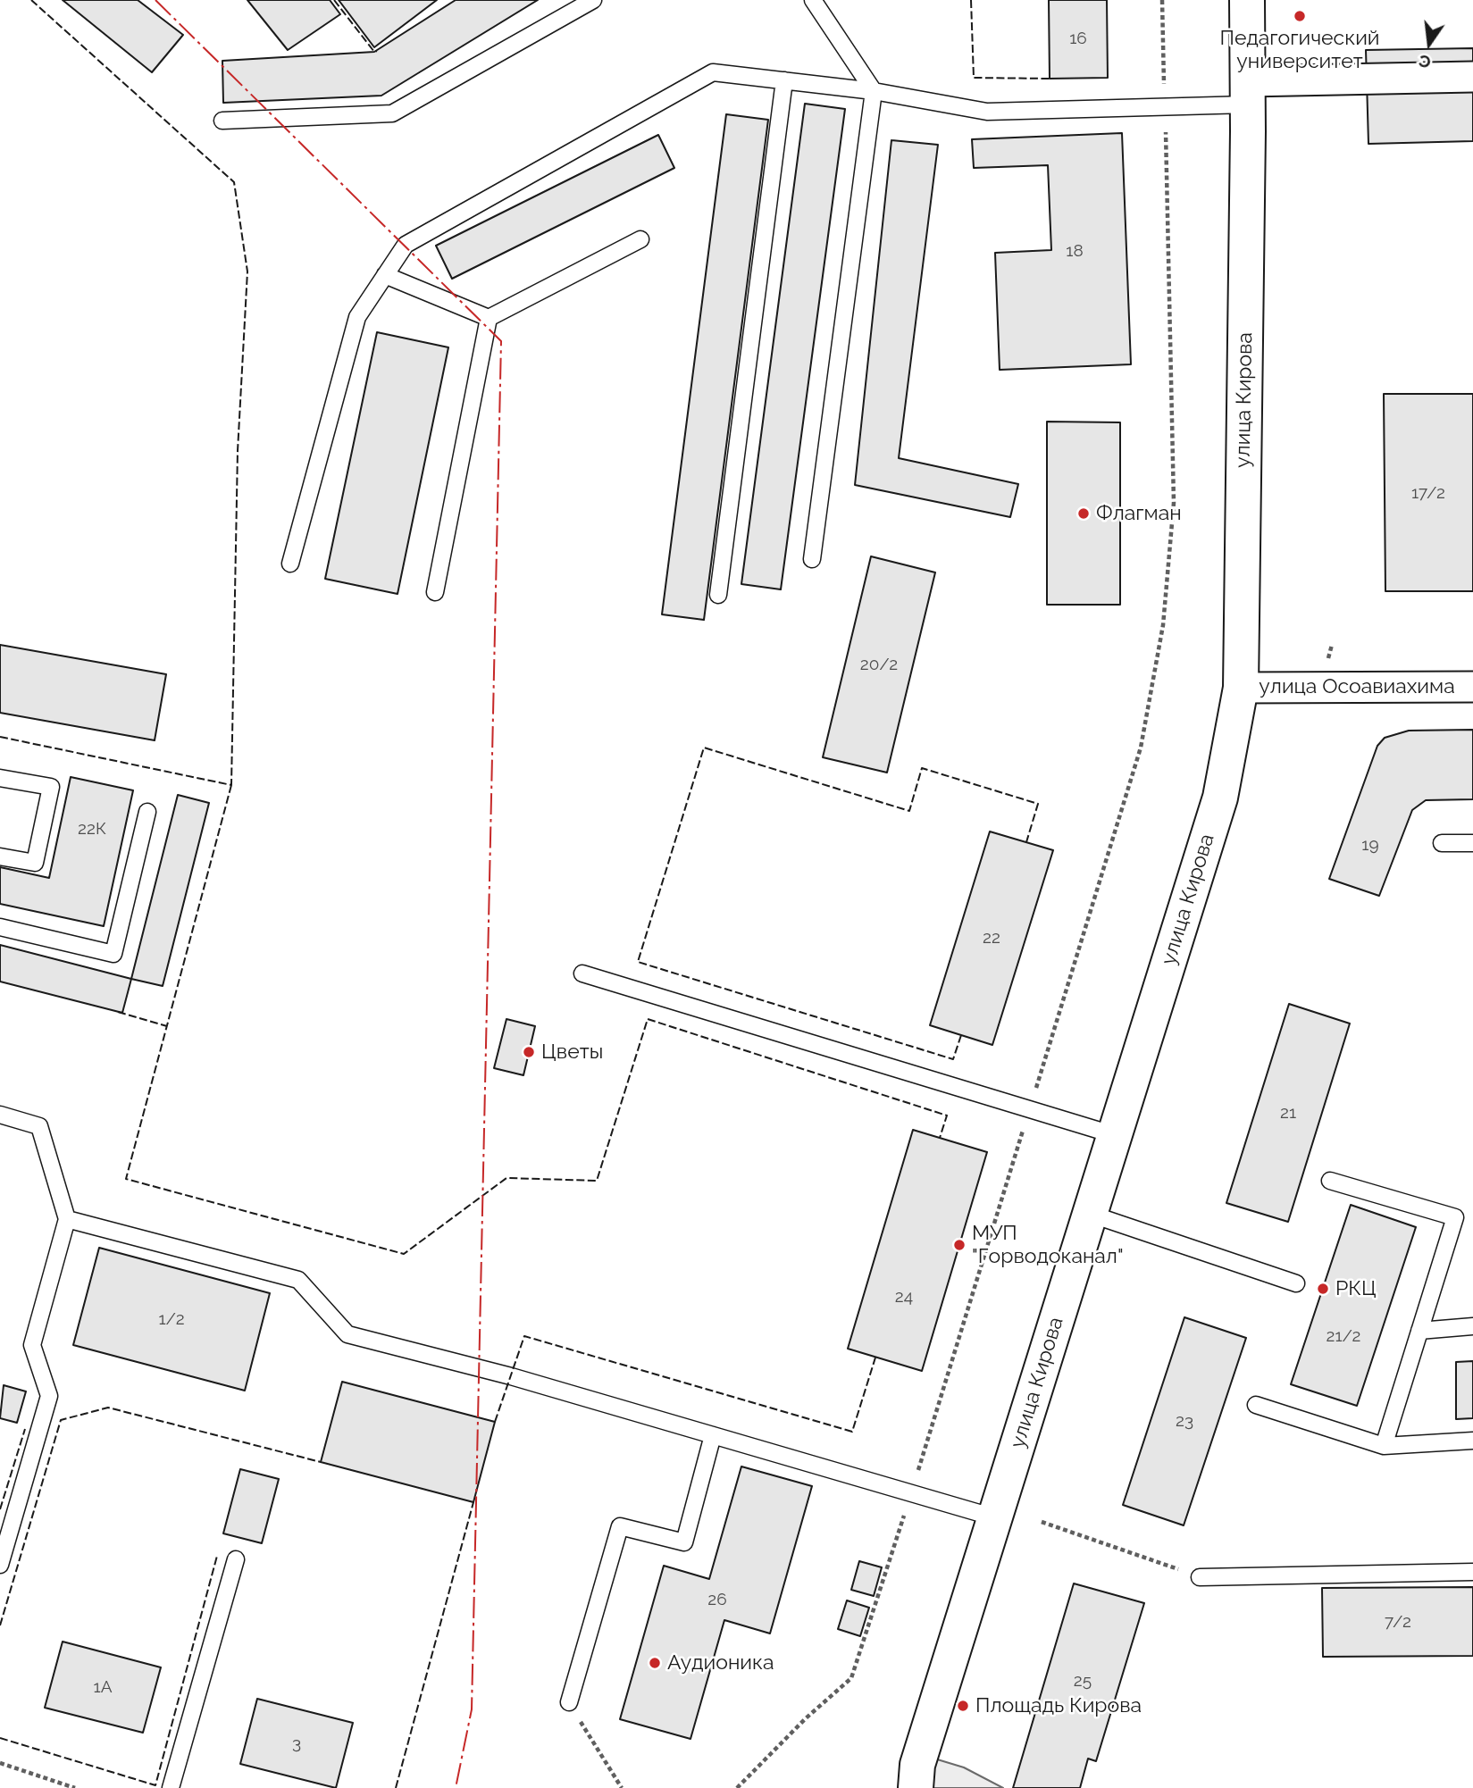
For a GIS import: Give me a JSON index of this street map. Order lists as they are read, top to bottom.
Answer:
{
  "streets": {
    "main road": ["улица Кирова"],
    "street": ["улица Осоавиахима"]
  },
  "crossings": [
    ["улица Кирова", "улица Осоавиахима"]
  ],
  "places": [
    "Педагогический университет",
    "Флагман",
    "Цветы",
    "МУП \"Горводоканал\"",
    "РКЦ",
    "Аудионика",
    "Площадь Кирова"
  ],
  "house_numbers": [
    "16",
    "18",
    "17/2",
    "20/2",
    "22К",
    "19",
    "22",
    "21",
    "24",
    "1/2",
    "21/2",
    "23",
    "26",
    "7/2",
    "25",
    "1А",
    "3"
  ],
  "north": "bottom"
}
